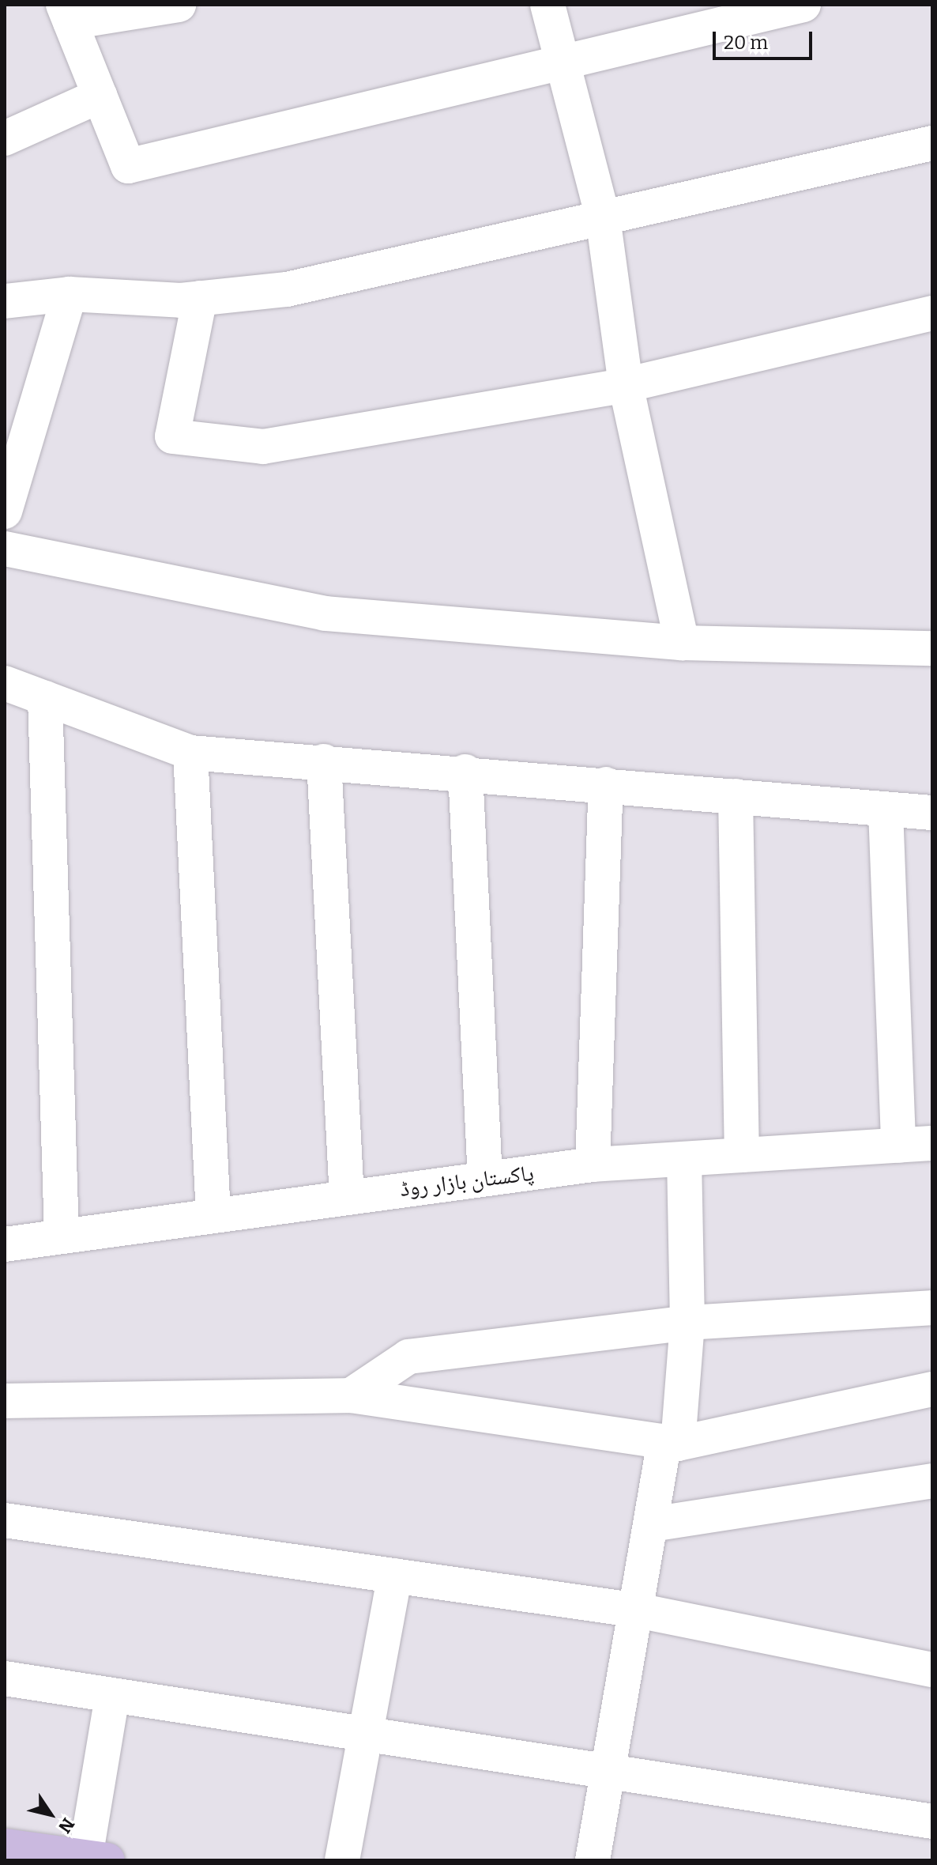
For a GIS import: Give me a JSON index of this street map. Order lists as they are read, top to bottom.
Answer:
{
  "streets": {
    "street": ["پاکستان بازار روڈ"]
  },
  "scale_bar": "20 m",
  "north": "bottom right"
}
